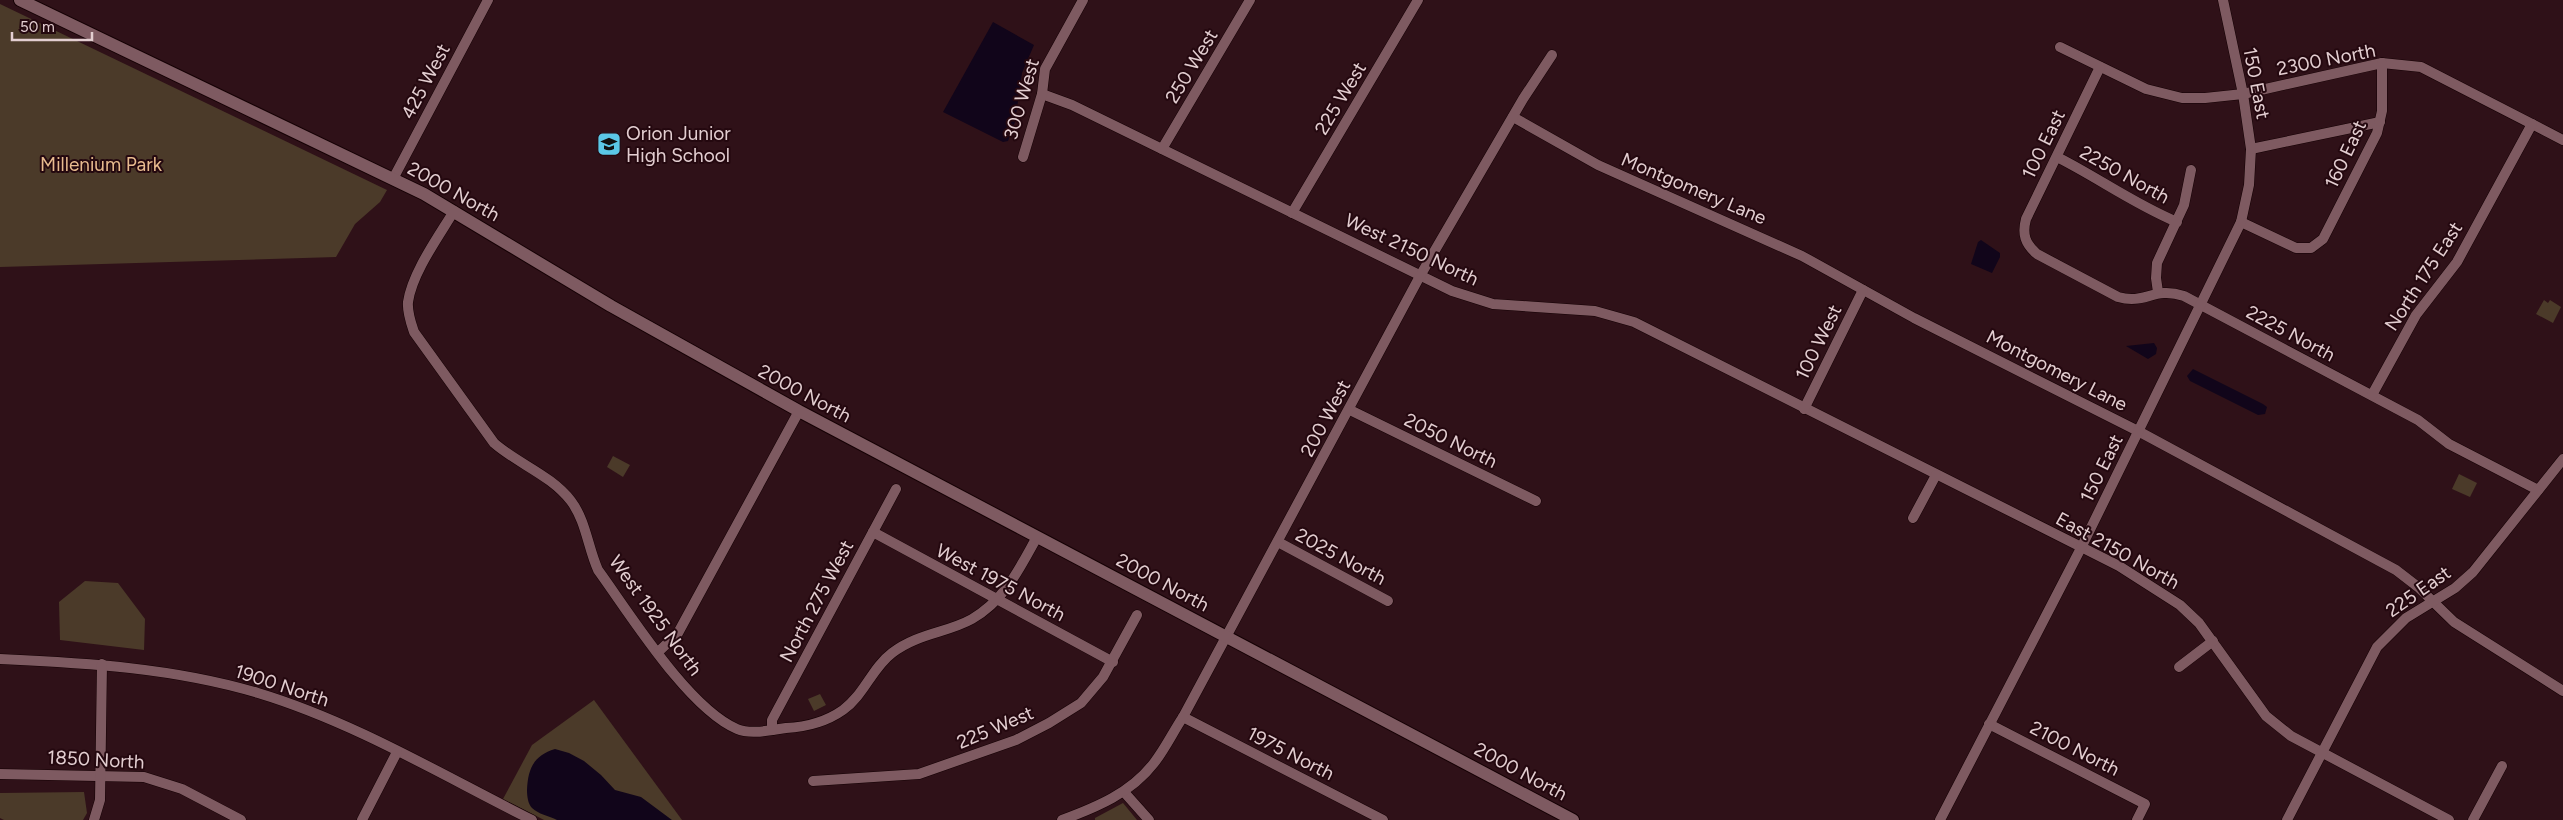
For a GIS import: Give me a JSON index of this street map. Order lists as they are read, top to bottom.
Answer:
{
  "streets": {
    "street": [
      "2300 North",
      "250 West",
      "425 West",
      "150 East",
      "225 West",
      "300 West",
      "100 East",
      "160 East",
      "2250 North",
      "Montgomery Lane",
      "2000 North",
      "West 2150 North",
      "North 175 East",
      "2225 North",
      "100 West",
      "200 West",
      "2050 North",
      "East 2150 North",
      "2025 North",
      "West 1975 North",
      "225 East",
      "North 275 West",
      "West 1925 North",
      "1900 North",
      "2100 North",
      "1975 North",
      "1850 North"
    ]
  },
  "crossings": [
    ["2300 North", "150 East"],
    ["2300 North", "100 East"],
    ["2300 North", "160 East"],
    ["2300 North", "North 175 East"],
    ["250 West", "West 2150 North"],
    ["425 West", "2000 North"],
    ["150 East", "160 East"],
    ["150 East", "Montgomery Lane"],
    ["150 East", "2225 North"],
    ["150 East", "East 2150 North"],
    ["150 East", "2100 North"],
    ["225 West", "West 2150 North"],
    ["225 West", "West 1975 North"],
    ["300 West", "West 2150 North"],
    ["100 East", "2250 North"],
    ["100 East", "2225 North"],
    ["Montgomery Lane", "100 West"],
    ["Montgomery Lane", "200 West"],
    ["Montgomery Lane", "225 East"],
    ["2000 North", "200 West"],
    ["2000 North", "West 1925 North"],
    ["West 2150 North", "100 West"],
    ["West 2150 North", "200 West"],
    ["West 2150 North", "East 2150 North"],
    ["North 175 East", "2225 North"],
    ["2225 North", "225 East"],
    ["100 West", "East 2150 North"],
    ["200 West", "2050 North"],
    ["200 West", "2025 North"],
    ["200 West", "1975 North"],
    ["East 2150 North", "225 East"],
    ["West 1975 North", "North 275 West"],
    ["West 1975 North", "West 1925 North"],
    ["North 275 West", "West 1925 North"]
  ],
  "parks": ["Millenium Park"],
  "places": {
    "school or university": ["Orion Junior High School"]
  },
  "scale_bar": "50 m"
}
